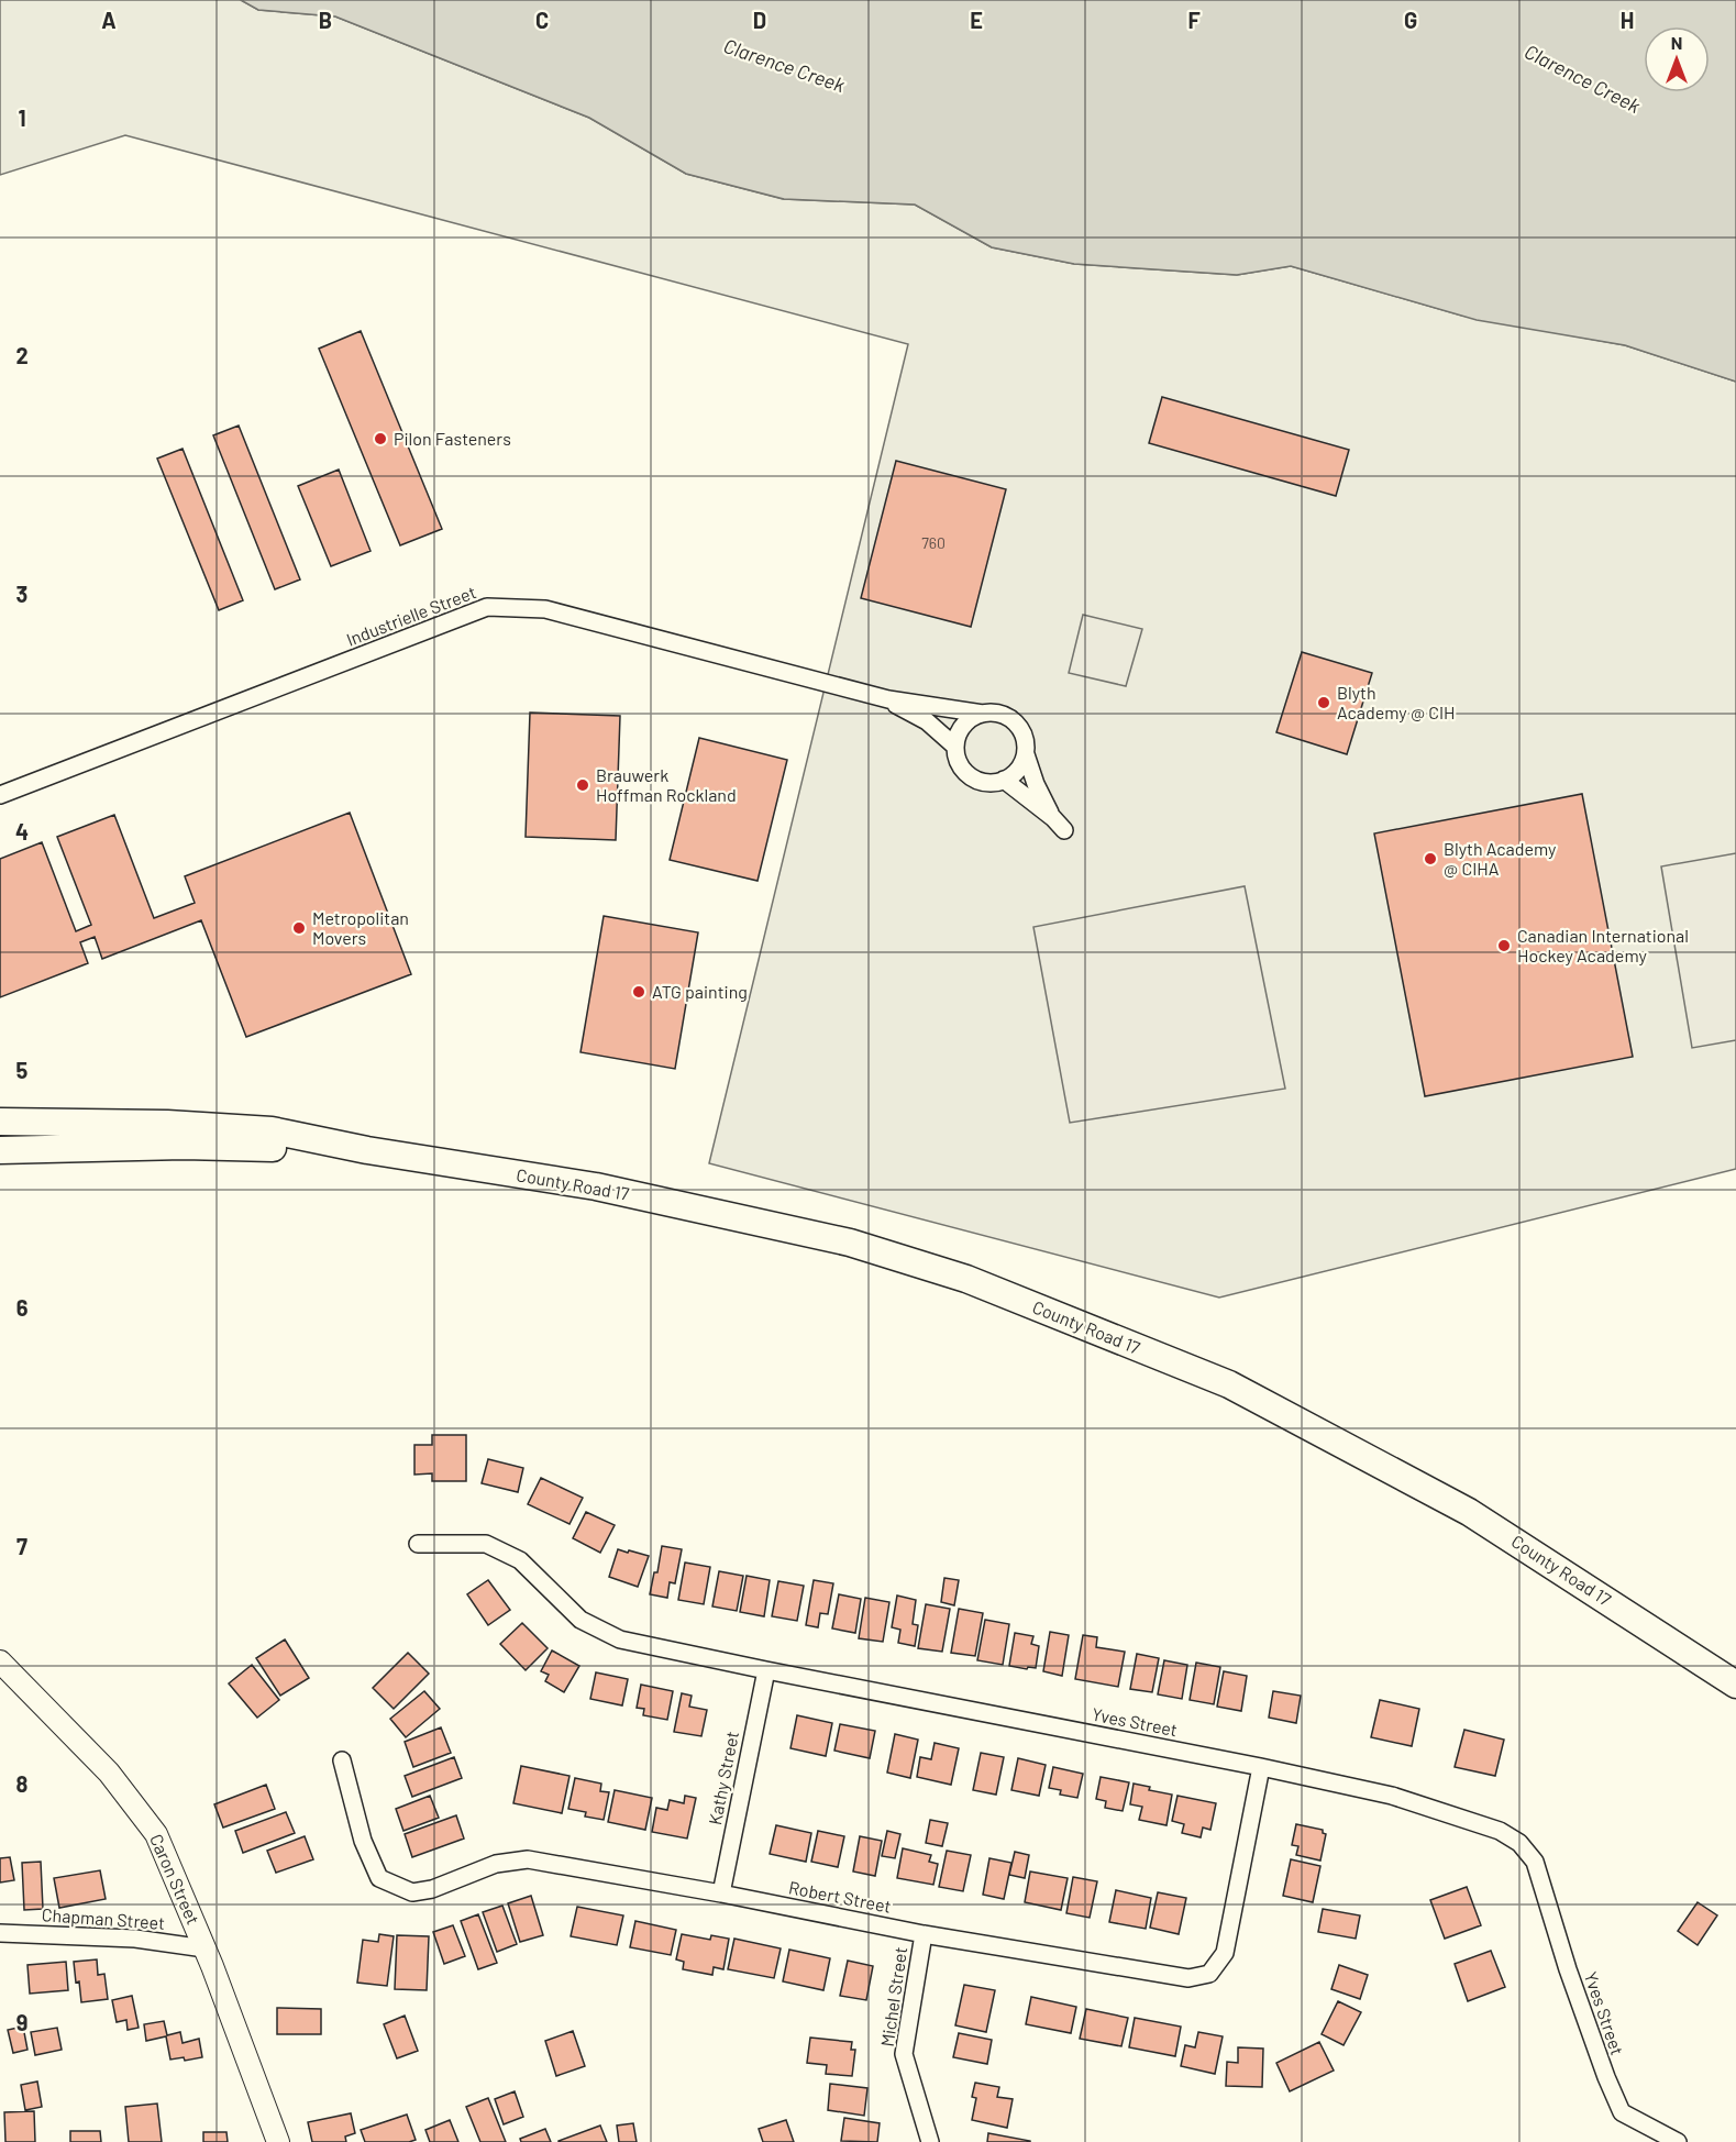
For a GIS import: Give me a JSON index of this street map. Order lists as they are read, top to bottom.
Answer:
{
  "streets": {
    "main road": ["County Road 17"],
    "street": [
      "Industrielle Street",
      "Yves Street",
      "Kathy Street",
      "Caron Street",
      "Robert Street",
      "Chapman Street",
      "Michel Street"
    ]
  },
  "crossings": [
    ["Yves Street", "Kathy Street"],
    ["Yves Street", "Robert Street"],
    ["Kathy Street", "Robert Street"],
    ["Caron Street", "Chapman Street"],
    ["Robert Street", "Michel Street"]
  ],
  "water": ["Clarence Creek"],
  "places": [
    "Pilon Fasteners",
    "Blyth Academy @ CIH",
    "Brauwerk Hoffman Rockland",
    "Blyth Academy @ CIHA",
    "Metropolitan Movers",
    "Canadian International Hockey Academy",
    "ATG painting"
  ],
  "house_numbers": ["760"],
  "north": "top",
  "grid": {
    "columns": [
      "A",
      "B",
      "C",
      "D",
      "E",
      "F",
      "G",
      "H"
    ],
    "rows": [
      "1",
      "2",
      "3",
      "4",
      "5",
      "6",
      "7",
      "8",
      "9"
    ]
  }
}
